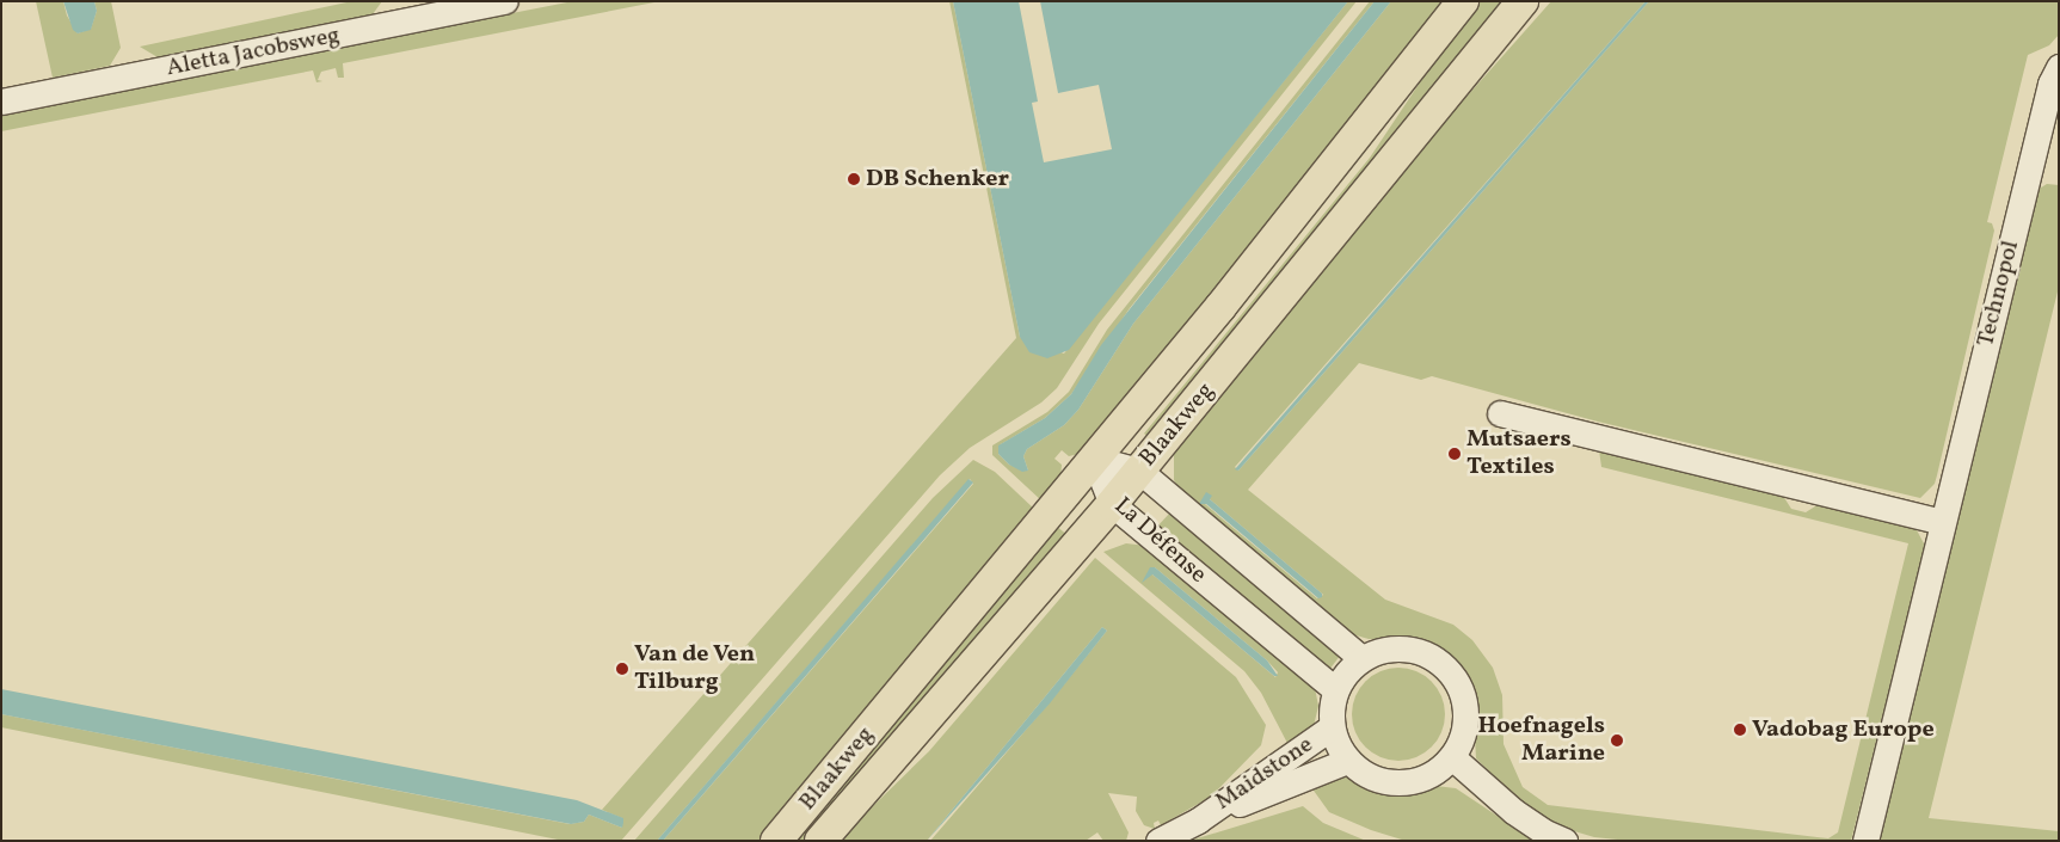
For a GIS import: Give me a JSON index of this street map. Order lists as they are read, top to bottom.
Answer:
{
  "streets": {
    "main road": ["Blaakweg"],
    "street": [
      "Aletta Jacobsweg",
      "Technopol",
      "La Défense",
      "Maidstone"
    ]
  },
  "crossings": [
    ["Blaakweg", "La Défense"],
    ["La Défense", "Maidstone"]
  ],
  "places": [
    "DB Schenker",
    "Mutsaers Textiles",
    "Van de Ven Tilburg",
    "Vadobag Europe",
    "Hoefnagels Marine"
  ]
}
